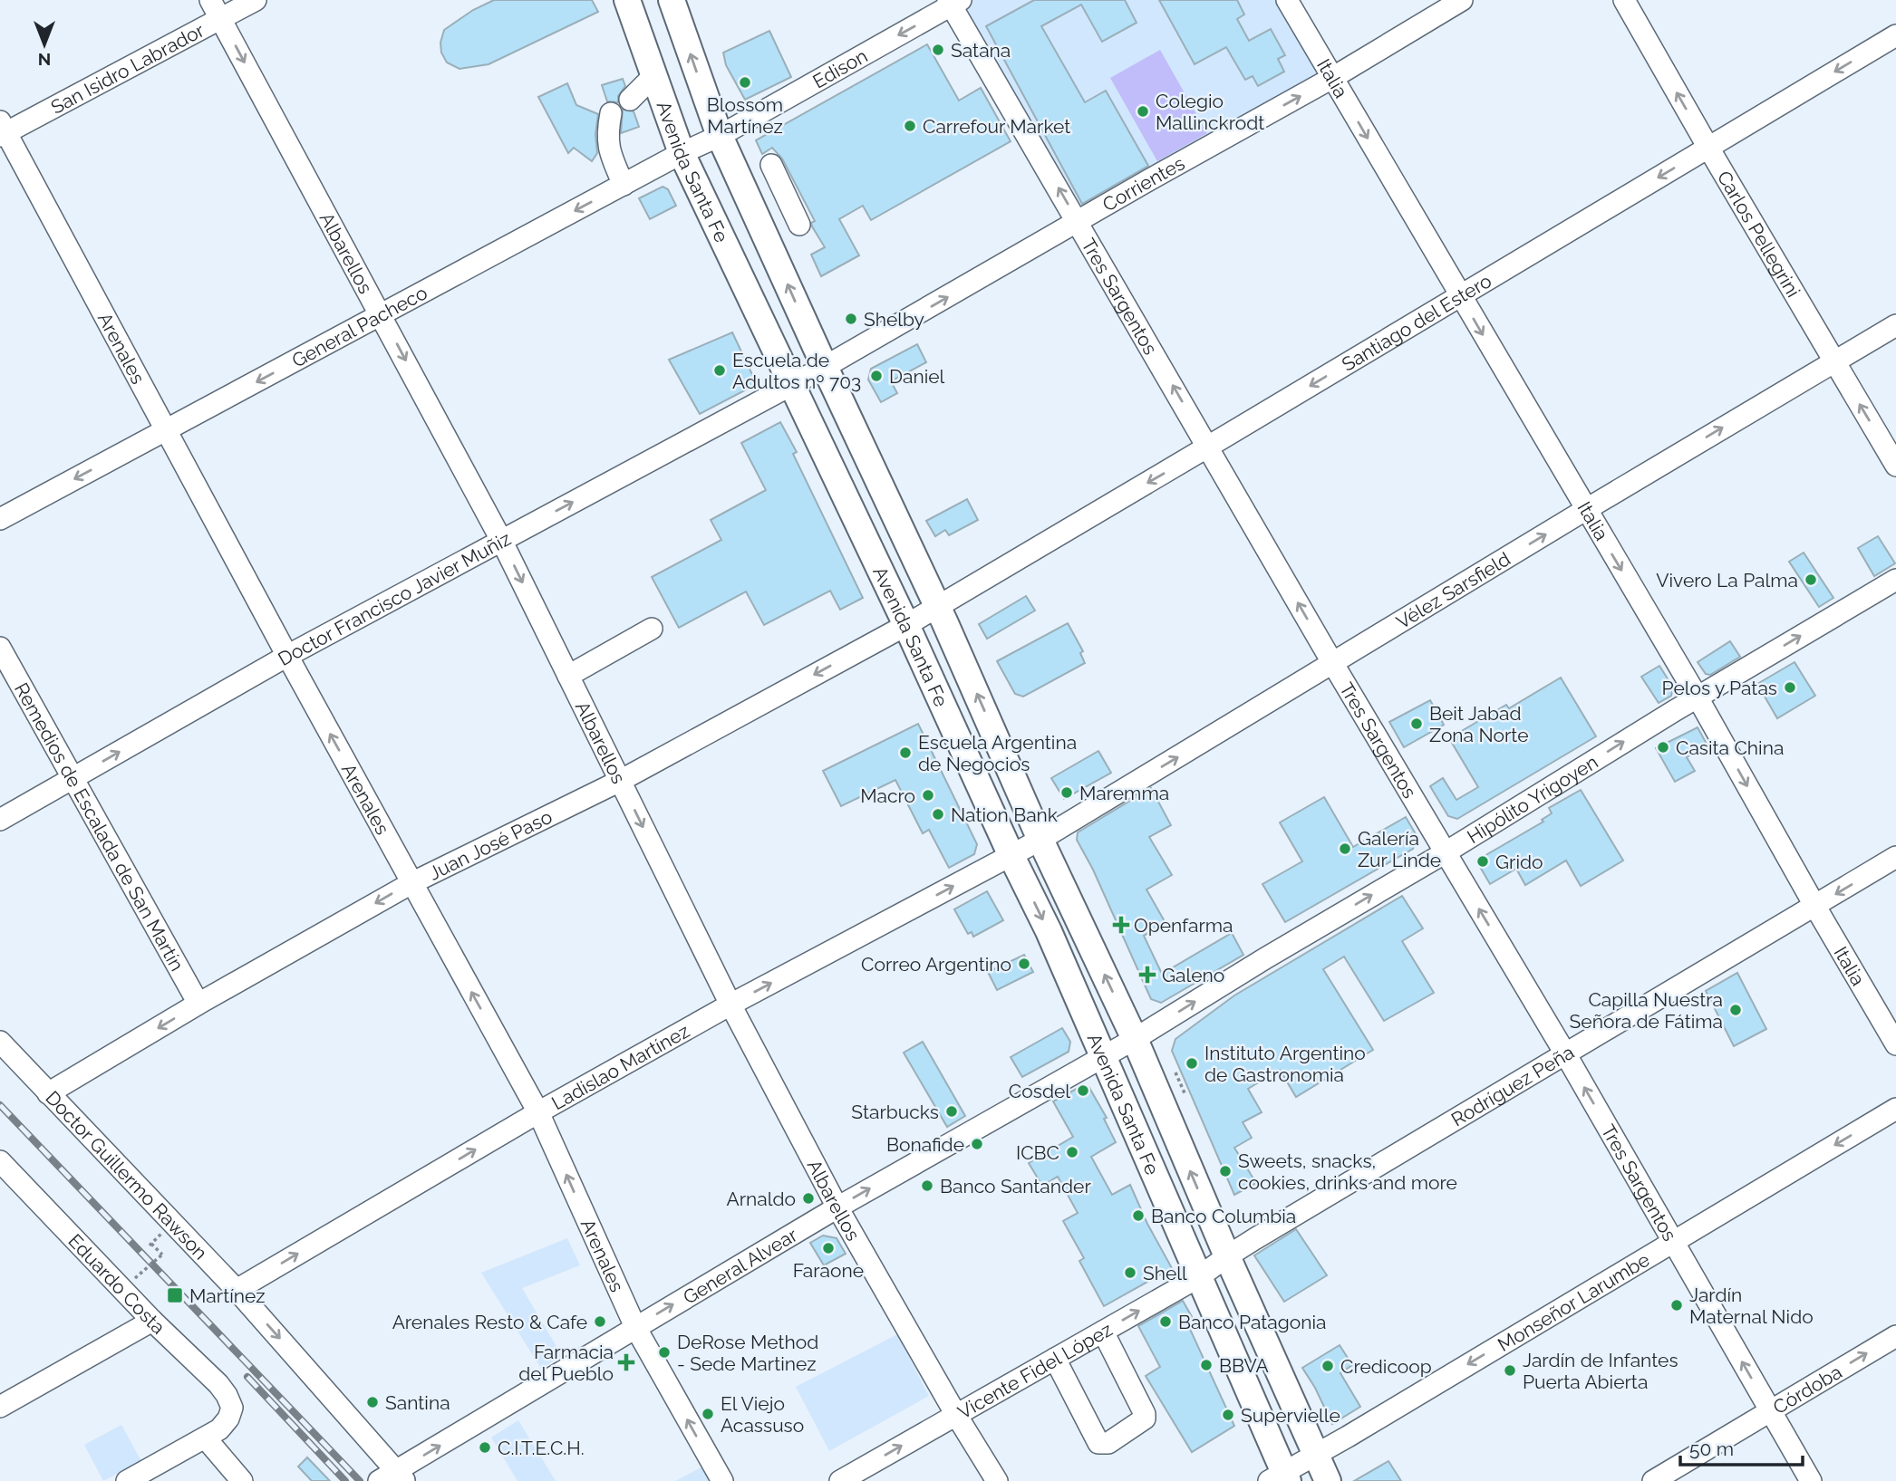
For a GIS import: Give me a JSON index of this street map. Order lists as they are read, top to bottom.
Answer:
{
  "streets": {
    "main road": ["Avenida Santa Fe"],
    "street": [
      "San Isidro Labrador",
      "Edison",
      "Italia",
      "Corrientes",
      "Carlos Pellegrini",
      "Albarellos",
      "Tres Sargentos",
      "Santiago del Estero",
      "General Pacheco",
      "Arenales",
      "Vélez Sarsfield",
      "Doctor Francisco Javier Muñiz",
      "Hipólito Yrigoyen",
      "Remedios de Escalada de San Martín",
      "Juan José Paso",
      "Ladislao Martínez",
      "Rodríguez Peña",
      "Doctor Guillermo Rawson",
      "General Alvear",
      "Eduardo Costa",
      "Monseñor Larumbe",
      "Vicente Fidel López",
      "Córdoba"
    ]
  },
  "crossings": [
    ["San Isidro Labrador", "Albarellos"],
    ["San Isidro Labrador", "Arenales"],
    ["Edison", "Avenida Santa Fe"],
    ["Edison", "Tres Sargentos"],
    ["Edison", "General Pacheco"],
    ["Italia", "Corrientes"],
    ["Italia", "Santiago del Estero"],
    ["Italia", "Vélez Sarsfield"],
    ["Italia", "Hipólito Yrigoyen"],
    ["Italia", "Rodríguez Peña"],
    ["Avenida Santa Fe", "Corrientes"],
    ["Avenida Santa Fe", "Santiago del Estero"],
    ["Avenida Santa Fe", "General Pacheco"],
    ["Avenida Santa Fe", "Vélez Sarsfield"],
    ["Avenida Santa Fe", "Doctor Francisco Javier Muñiz"],
    ["Avenida Santa Fe", "Hipólito Yrigoyen"],
    ["Avenida Santa Fe", "Juan José Paso"],
    ["Avenida Santa Fe", "Ladislao Martínez"],
    ["Avenida Santa Fe", "Rodríguez Peña"],
    ["Avenida Santa Fe", "General Alvear"],
    ["Avenida Santa Fe", "Monseñor Larumbe"],
    ["Avenida Santa Fe", "Vicente Fidel López"],
    ["Corrientes", "Tres Sargentos"],
    ["Corrientes", "Doctor Francisco Javier Muñiz"],
    ["Carlos Pellegrini", "Santiago del Estero"],
    ["Carlos Pellegrini", "Vélez Sarsfield"],
    ["Albarellos", "General Pacheco"],
    ["Albarellos", "Doctor Francisco Javier Muñiz"],
    ["Albarellos", "Juan José Paso"],
    ["Albarellos", "Ladislao Martínez"],
    ["Albarellos", "General Alvear"],
    ["Albarellos", "Vicente Fidel López"],
    ["Tres Sargentos", "Santiago del Estero"],
    ["Tres Sargentos", "Vélez Sarsfield"],
    ["Tres Sargentos", "Hipólito Yrigoyen"],
    ["Tres Sargentos", "Rodríguez Peña"],
    ["Tres Sargentos", "Monseñor Larumbe"],
    ["Tres Sargentos", "Córdoba"],
    ["Santiago del Estero", "Juan José Paso"],
    ["General Pacheco", "Arenales"],
    ["Arenales", "Doctor Francisco Javier Muñiz"],
    ["Arenales", "Juan José Paso"],
    ["Arenales", "Ladislao Martínez"],
    ["Arenales", "General Alvear"],
    ["Vélez Sarsfield", "Ladislao Martínez"],
    ["Doctor Francisco Javier Muñiz", "Remedios de Escalada de San Martín"],
    ["Hipólito Yrigoyen", "General Alvear"],
    ["Remedios de Escalada de San Martín", "Juan José Paso"],
    ["Juan José Paso", "Doctor Guillermo Rawson"],
    ["Ladislao Martínez", "Doctor Guillermo Rawson"],
    ["Rodríguez Peña", "Vicente Fidel López"],
    ["Doctor Guillermo Rawson", "General Alvear"]
  ],
  "one_way": [
    "Edison",
    "Italia",
    "Corrientes",
    "Carlos Pellegrini",
    "Albarellos",
    "Tres Sargentos",
    "Santiago del Estero",
    "General Pacheco",
    "Arenales",
    "Vélez Sarsfield",
    "Doctor Francisco Javier Muñiz",
    "Hipólito Yrigoyen",
    "Juan José Paso",
    "Ladislao Martínez",
    "Doctor Guillermo Rawson",
    "General Alvear",
    "Monseñor Larumbe",
    "Vicente Fidel López",
    "Córdoba"
  ],
  "places": {
    "other": [
      "Satana",
      "Blossom Martínez",
      "Colegio Mallinckrodt",
      "Carrefour Market",
      "Shelby",
      "Escuela de Adultos nº 703",
      "Daniel",
      "Vivero La Palma",
      "Pelos y Patas",
      "Beit Jabad Zona Norte",
      "Casita China",
      "Escuela Argentina de Negocios",
      "Maremma",
      "Macro",
      "Nation Bank",
      "Galería Zur Linde",
      "Grido",
      "Correo Argentino",
      "Capilla Nuestra Señora de Fátima",
      "Instituto Argentino de Gastronomia",
      "Cosdel",
      "Starbucks",
      "Bonafide",
      "ICBC",
      "Sweets, snacks, cookies, drinks and more",
      "Banco Santander",
      "Arnaldo",
      "Banco Columbia",
      "Faraone",
      "Shell",
      "Jardín Maternal Nido",
      "Arenales Resto & Cafe",
      "Banco Patagonia",
      "DeRose Method - Sede Martinez",
      "BBVA",
      "Credicoop",
      "Jardín de Infantes Puerta Abierta",
      "Santina",
      "El Viejo Acassuso",
      "Supervielle",
      "C.I.T.E.C.H."
    ],
    "health": ["Openfarma", "Galeno", "Farmacia del Pueblo"],
    "transit": ["Martínez"]
  },
  "scale_bar": "50 m",
  "north": "bottom"
}
